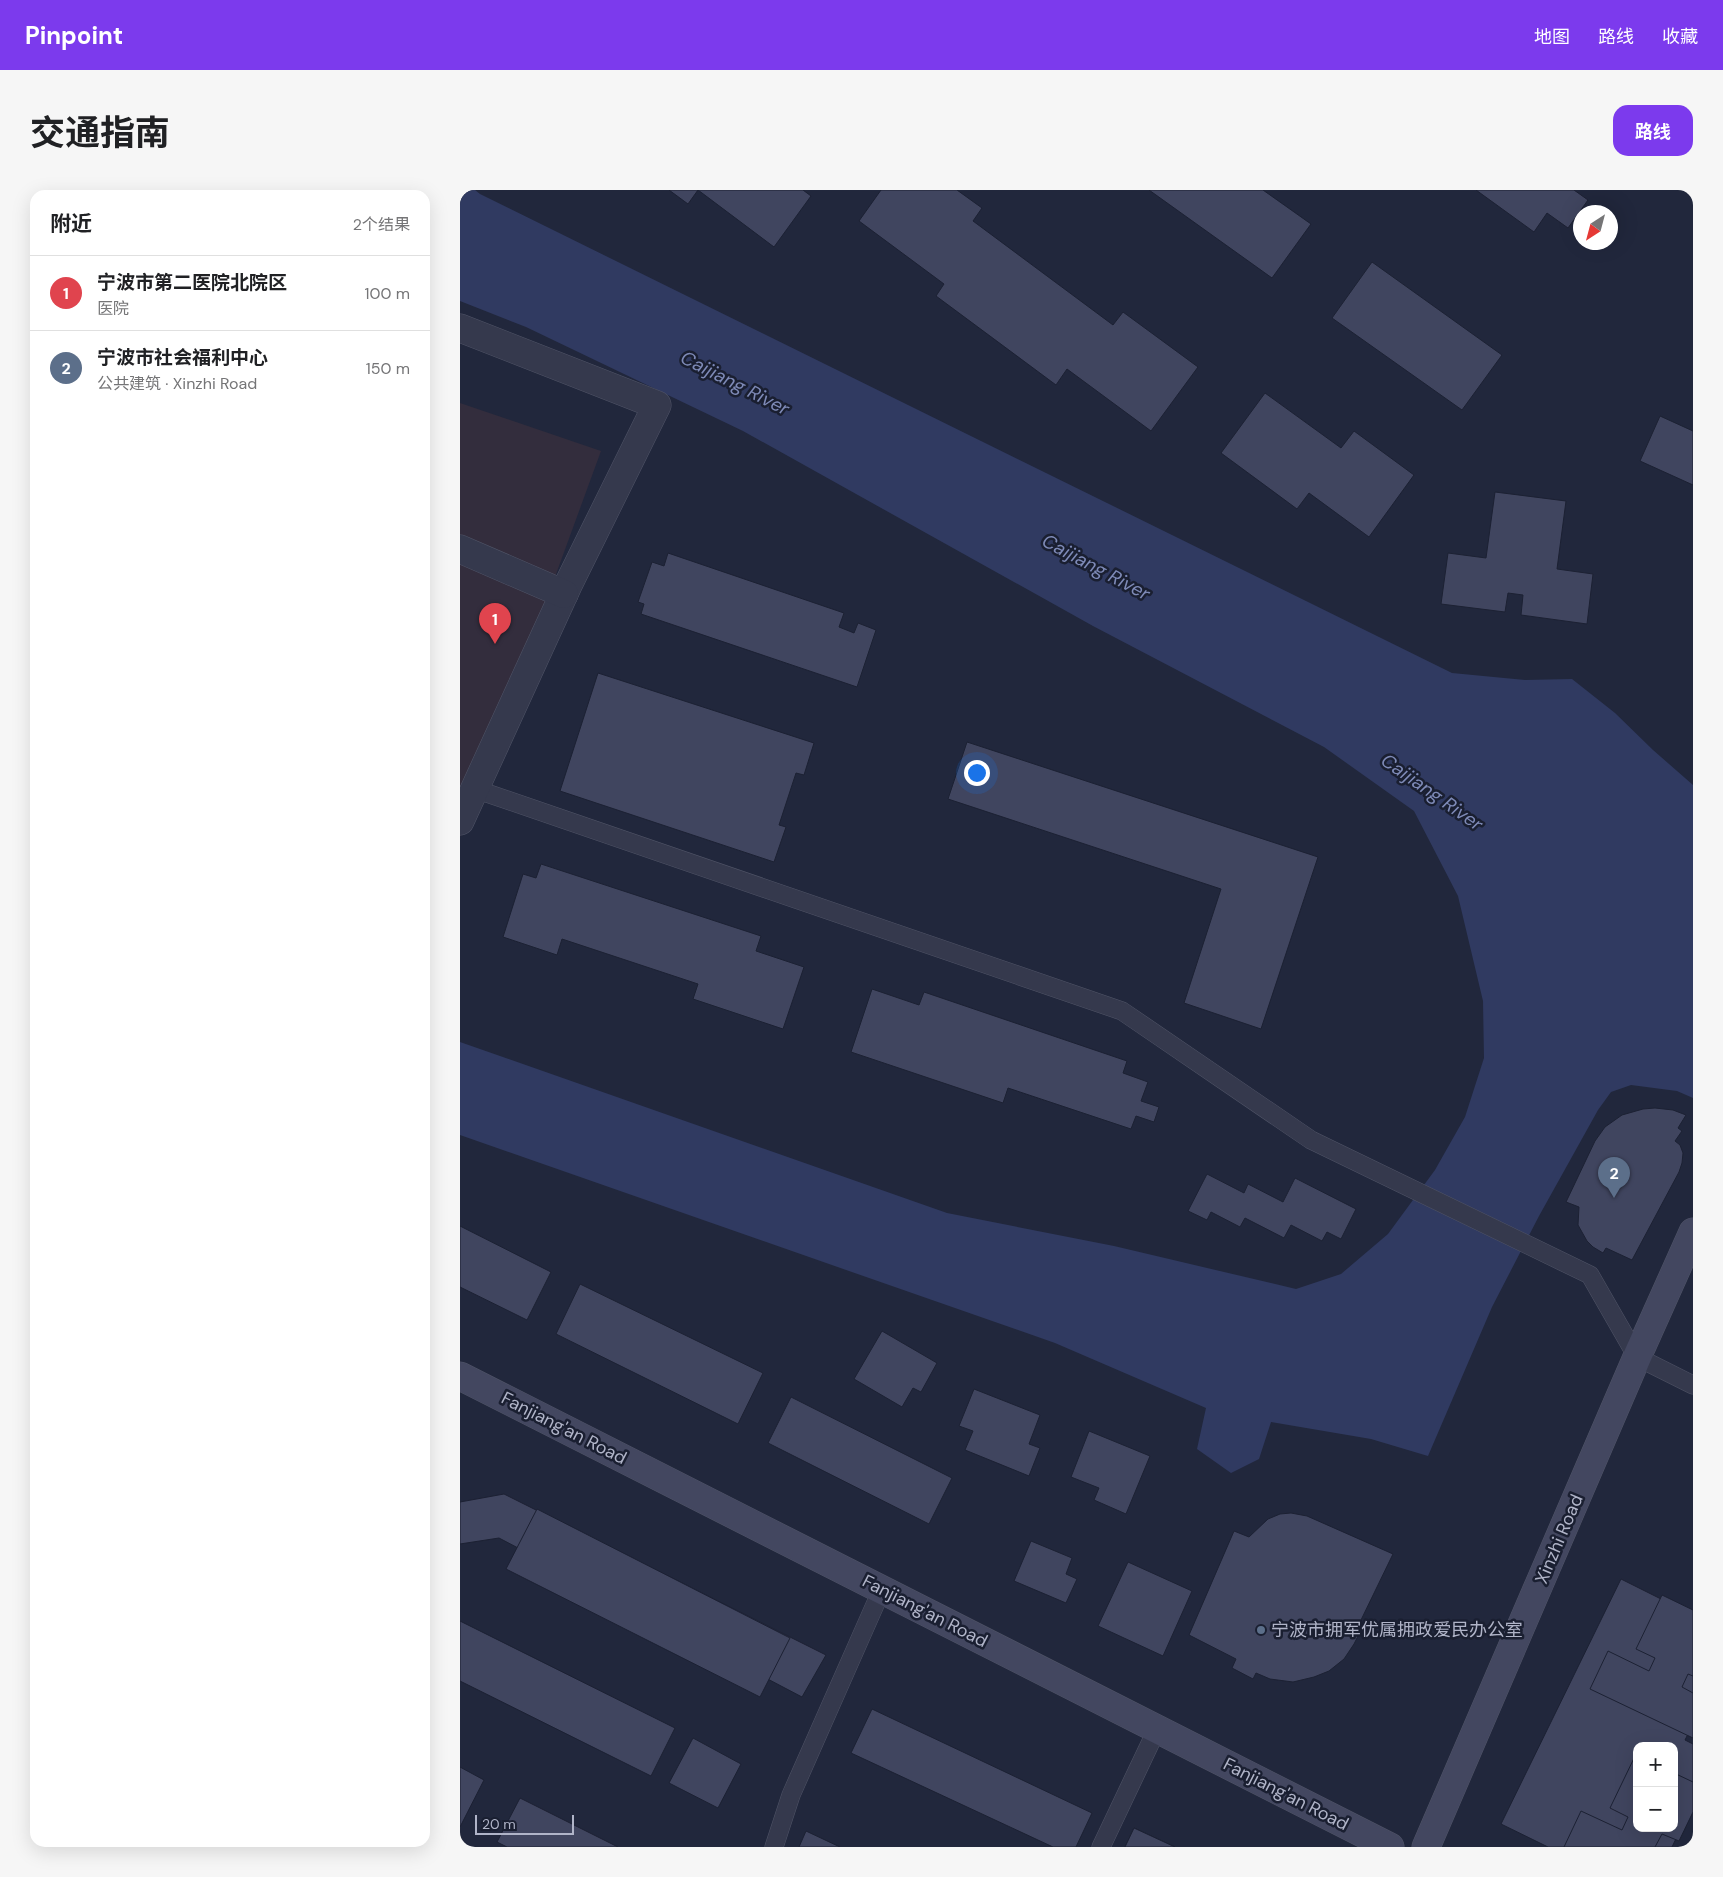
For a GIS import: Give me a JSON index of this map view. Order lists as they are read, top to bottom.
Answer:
{
  "streets": {
    "street": ["Fanjiang'an Road", "Xinzhi Road"]
  },
  "water": ["Caijiang River"],
  "places": ["宁波市拥军优属拥政爱民办公室"],
  "scale_bar": "20 m",
  "north": "bottom left",
  "page": {
    "header": "Pinpoint",
    "nav": ["地图", "路线", "收藏"],
    "title": "交通指南",
    "buttons": "路线",
    "heading": ["附近", "2个结果"],
    "list": [
      {
        "mark": "1",
        "name": "宁波市第二医院北院区",
        "note": "医院",
        "value": "100 m"
      },
      {
        "mark": "2",
        "name": "宁波市社会福利中心",
        "note": "公共建筑 · Xinzhi Road",
        "value": "150 m"
      }
    ],
    "pins": ["1", "2"],
    "map_buttons": ["+", "−"],
    "scale": "20 m"
  }
}
